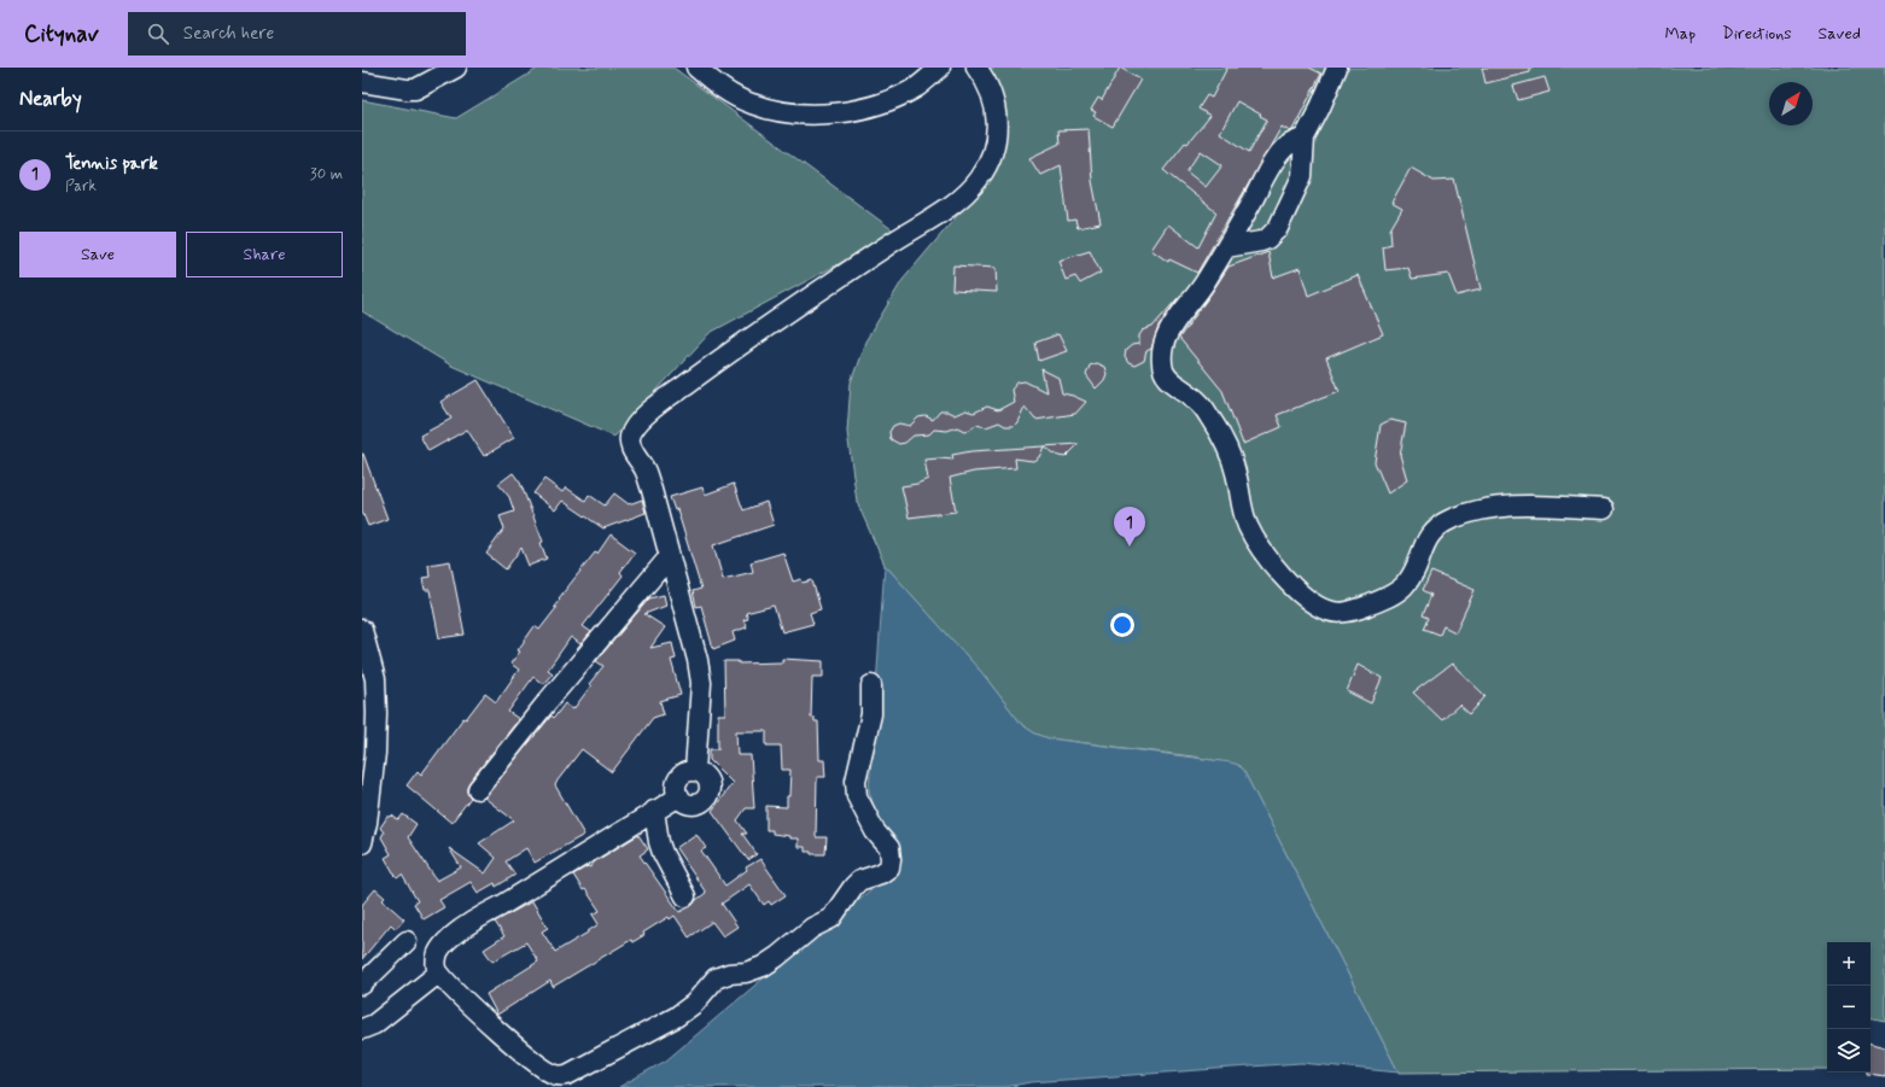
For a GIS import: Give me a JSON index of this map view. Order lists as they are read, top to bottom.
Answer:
{
  "north": "top right",
  "page": {
    "header": "Citynav",
    "search": "Search here",
    "nav": ["Map", "Directions", "Saved"],
    "heading": "Nearby",
    "list": [
      {
        "mark": "1",
        "name": "Tennis park",
        "note": "Park",
        "value": "30 m"
      }
    ],
    "buttons": ["Save", "Share"],
    "pins": "1",
    "map_buttons": ["+", "−"]
  }
}
